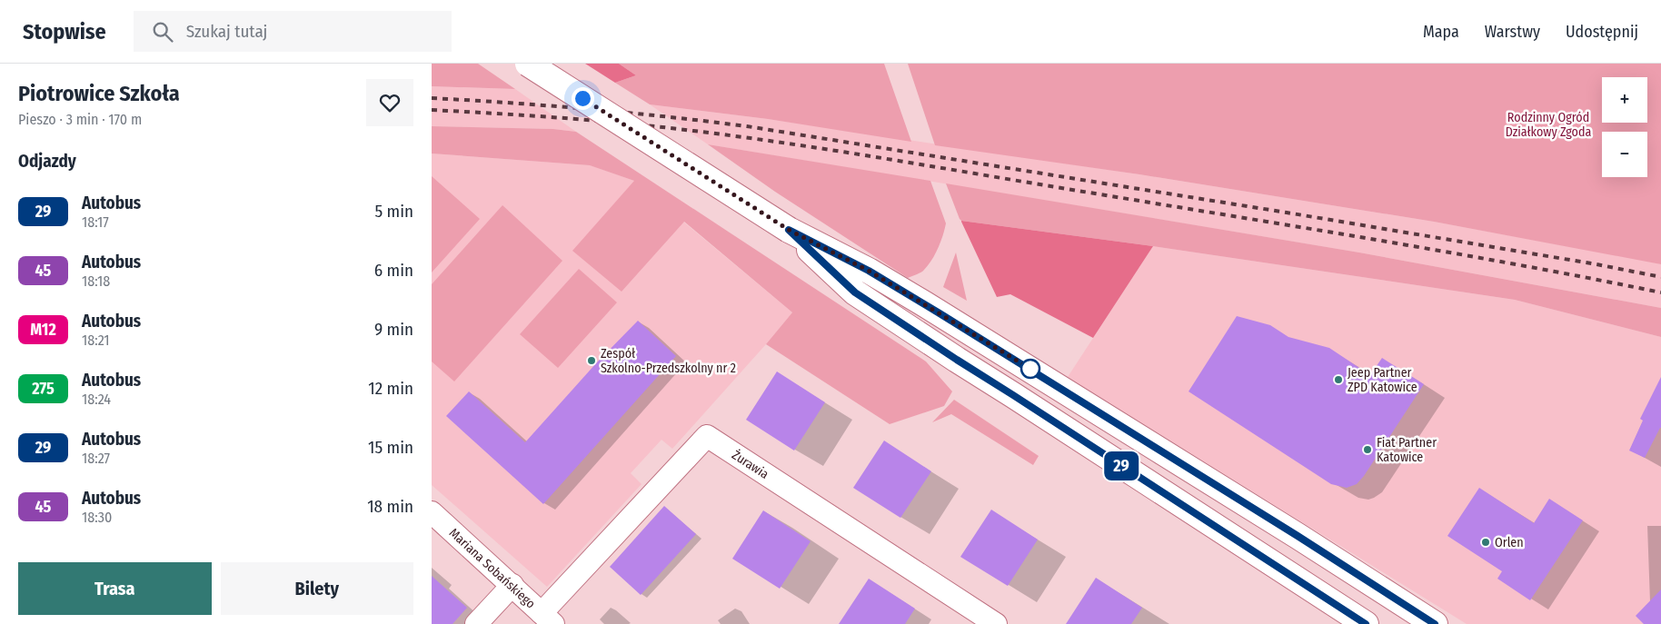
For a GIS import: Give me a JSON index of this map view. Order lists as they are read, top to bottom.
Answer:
{
  "streets": {
    "street": ["Żurawia", "Mariana Sobańskiego"]
  },
  "crossings": [
    ["Żurawia", "Mariana Sobańskiego"]
  ],
  "parks": ["Rodzinny Ogród Działkowy Zgoda"],
  "places": [
    "Zespół Szkolno-Przedszkolny nr 2",
    "Jeep Partner ZPD Katowice",
    "Fiat Partner Katowice",
    "Orlen"
  ],
  "lines": ["bus line 29"],
  "page": {
    "header": "Stopwise",
    "search": "Szukaj tutaj",
    "nav": ["Mapa", "Warstwy", "Udostępnij"],
    "heading": [
      ["Piotrowice Szkoła", "Pieszo · 3 min · 170 m"],
      "Odjazdy"
    ],
    "on_map": "29",
    "map_buttons": ["+", "−"],
    "list": [
      {
        "mark": "29",
        "name": "Autobus",
        "note": "18:17",
        "value": "5 min"
      },
      {
        "mark": "45",
        "name": "Autobus",
        "note": "18:18",
        "value": "6 min"
      },
      {
        "mark": "M12",
        "name": "Autobus",
        "note": "18:21",
        "value": "9 min"
      },
      {
        "mark": "275",
        "name": "Autobus",
        "note": "18:24",
        "value": "12 min"
      },
      {
        "mark": "29",
        "name": "Autobus",
        "note": "18:27",
        "value": "15 min"
      },
      {
        "mark": "45",
        "name": "Autobus",
        "note": "18:30",
        "value": "18 min"
      }
    ],
    "buttons": ["Trasa", "Bilety"]
  }
}
